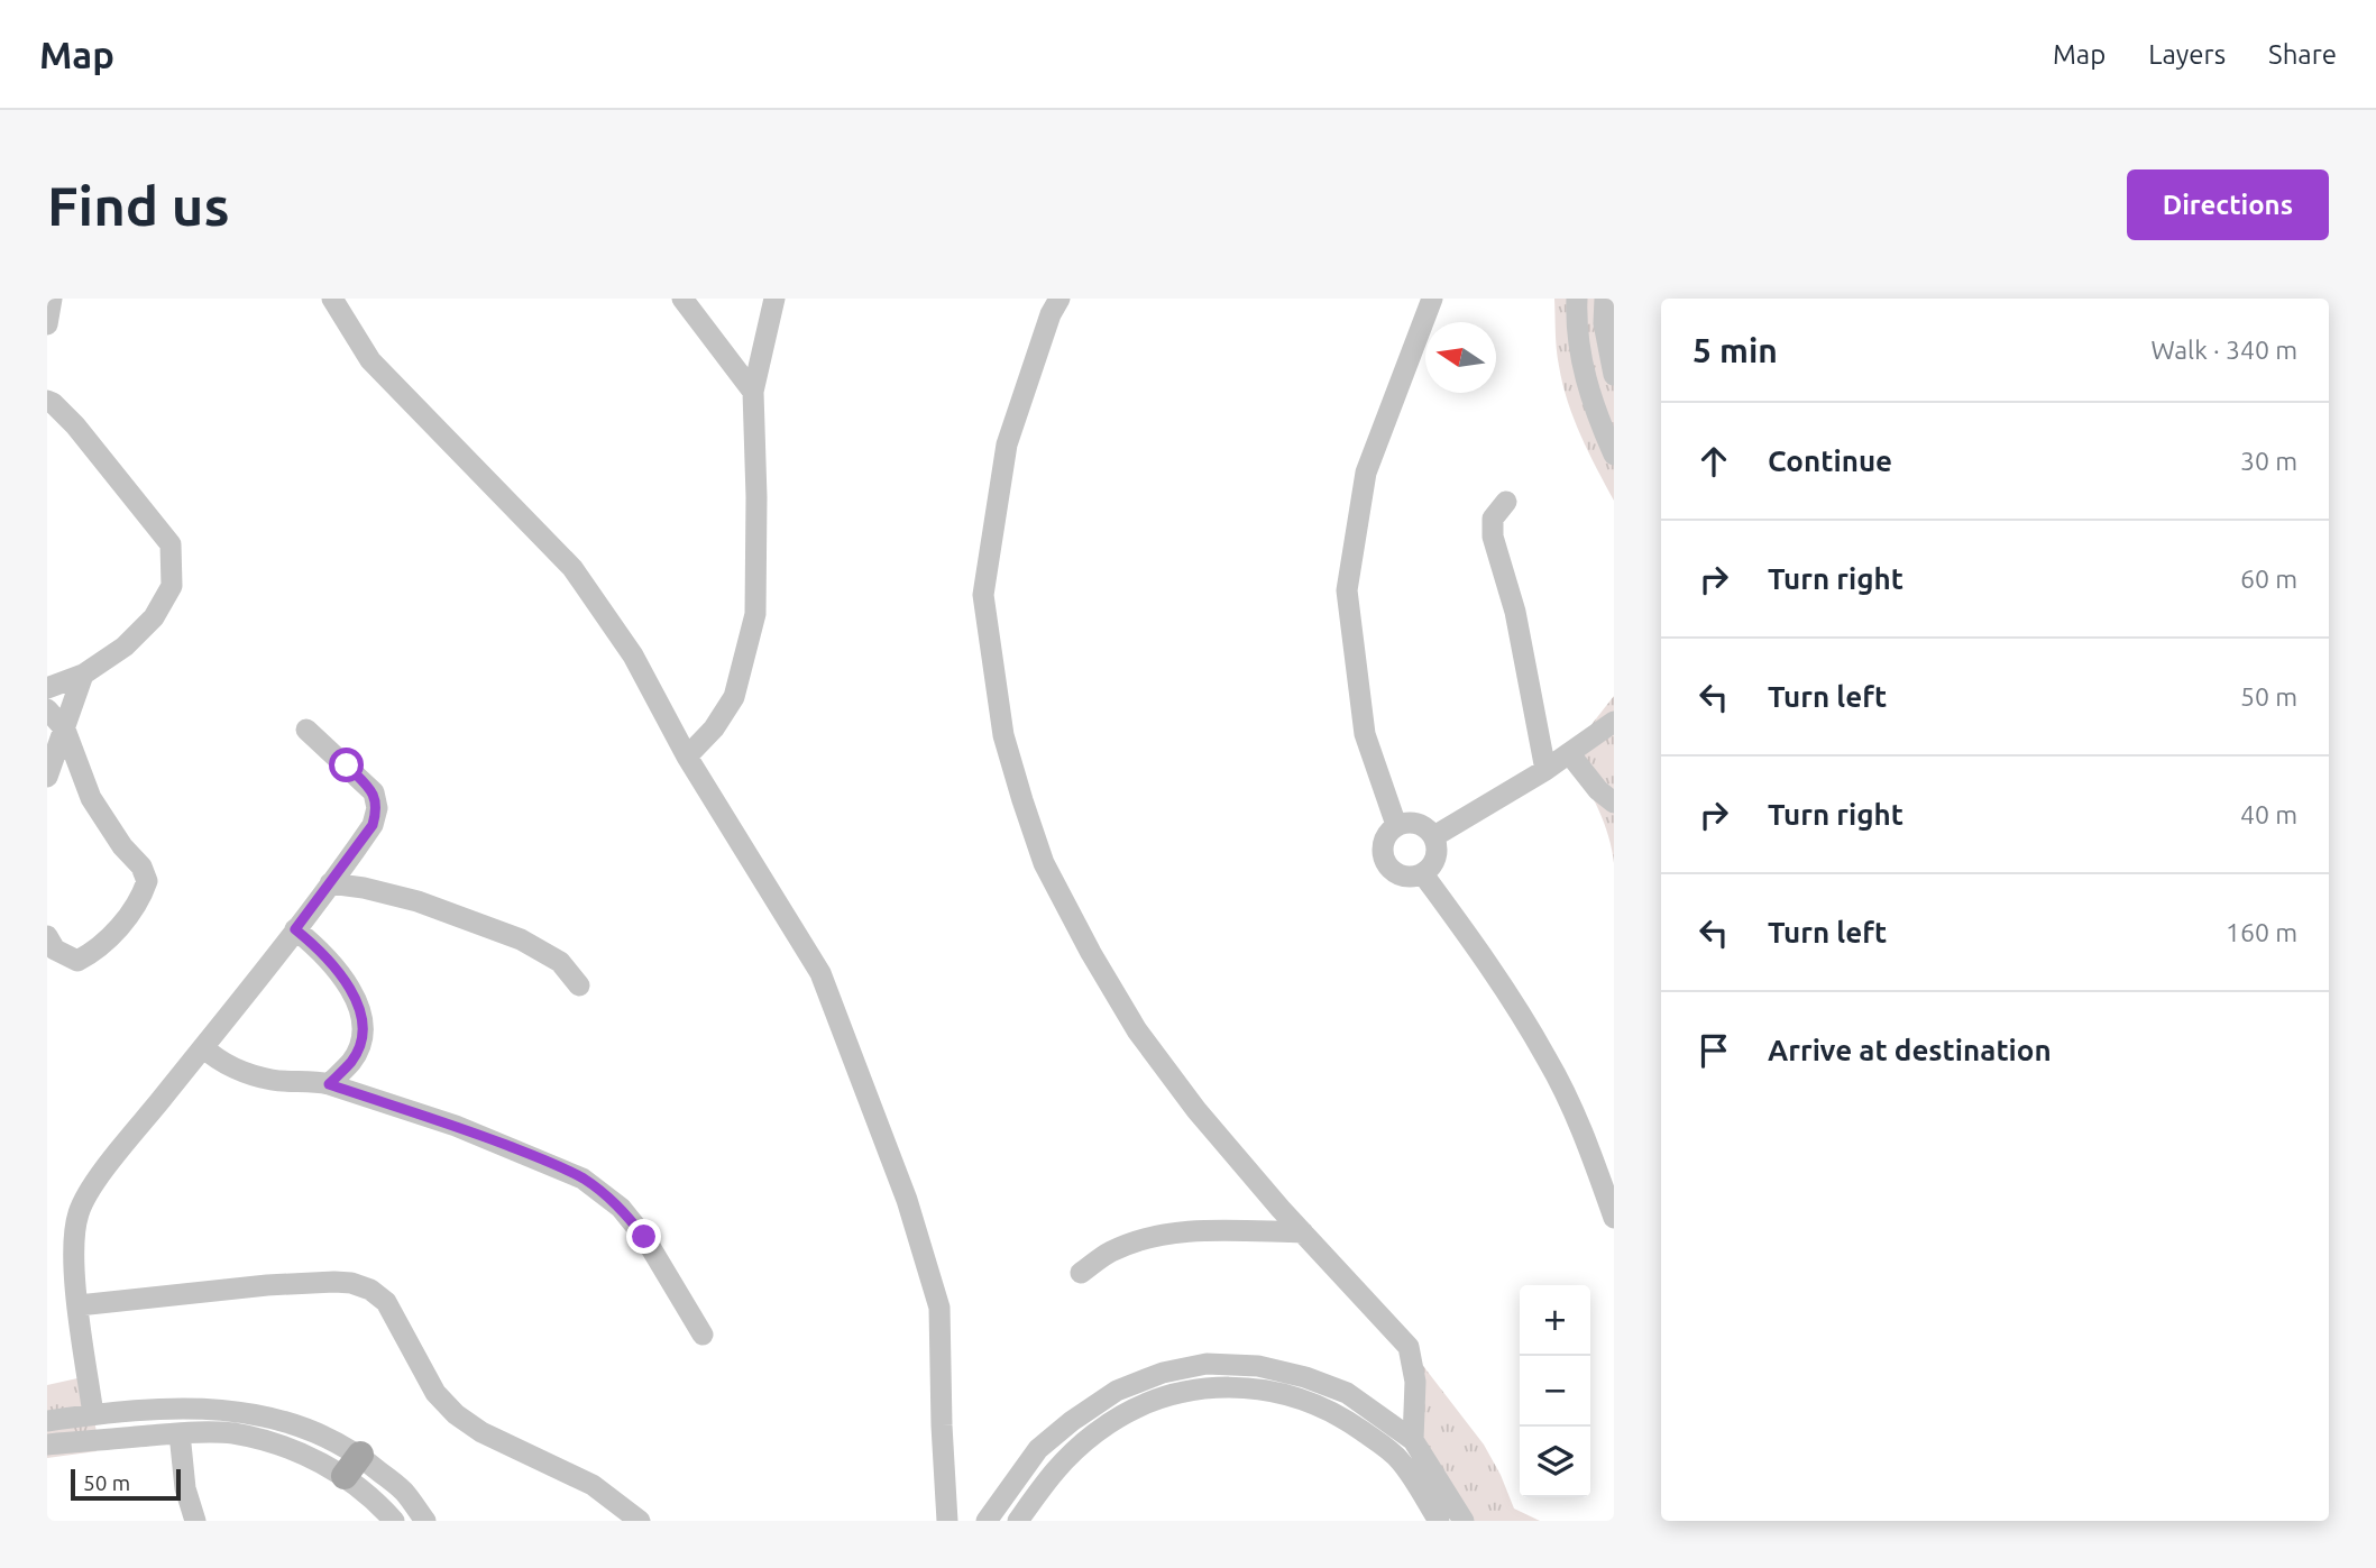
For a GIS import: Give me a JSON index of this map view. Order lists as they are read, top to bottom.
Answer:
{
  "scale_bar": "50 m",
  "north": "left",
  "page": {
    "header": "Map",
    "nav": ["Map", "Layers", "Share"],
    "buttons": "Directions",
    "title": "Find us",
    "heading": ["5 min", "Walk · 340 m"],
    "list": [
      ["Continue", "30 m"],
      ["Turn right", "60 m"],
      ["Turn left", "50 m"],
      ["Turn right", "40 m"],
      ["Turn left", "160 m"],
      "Arrive at destination"
    ],
    "map_buttons": ["+", "−"],
    "scale": "50 m"
  }
}
